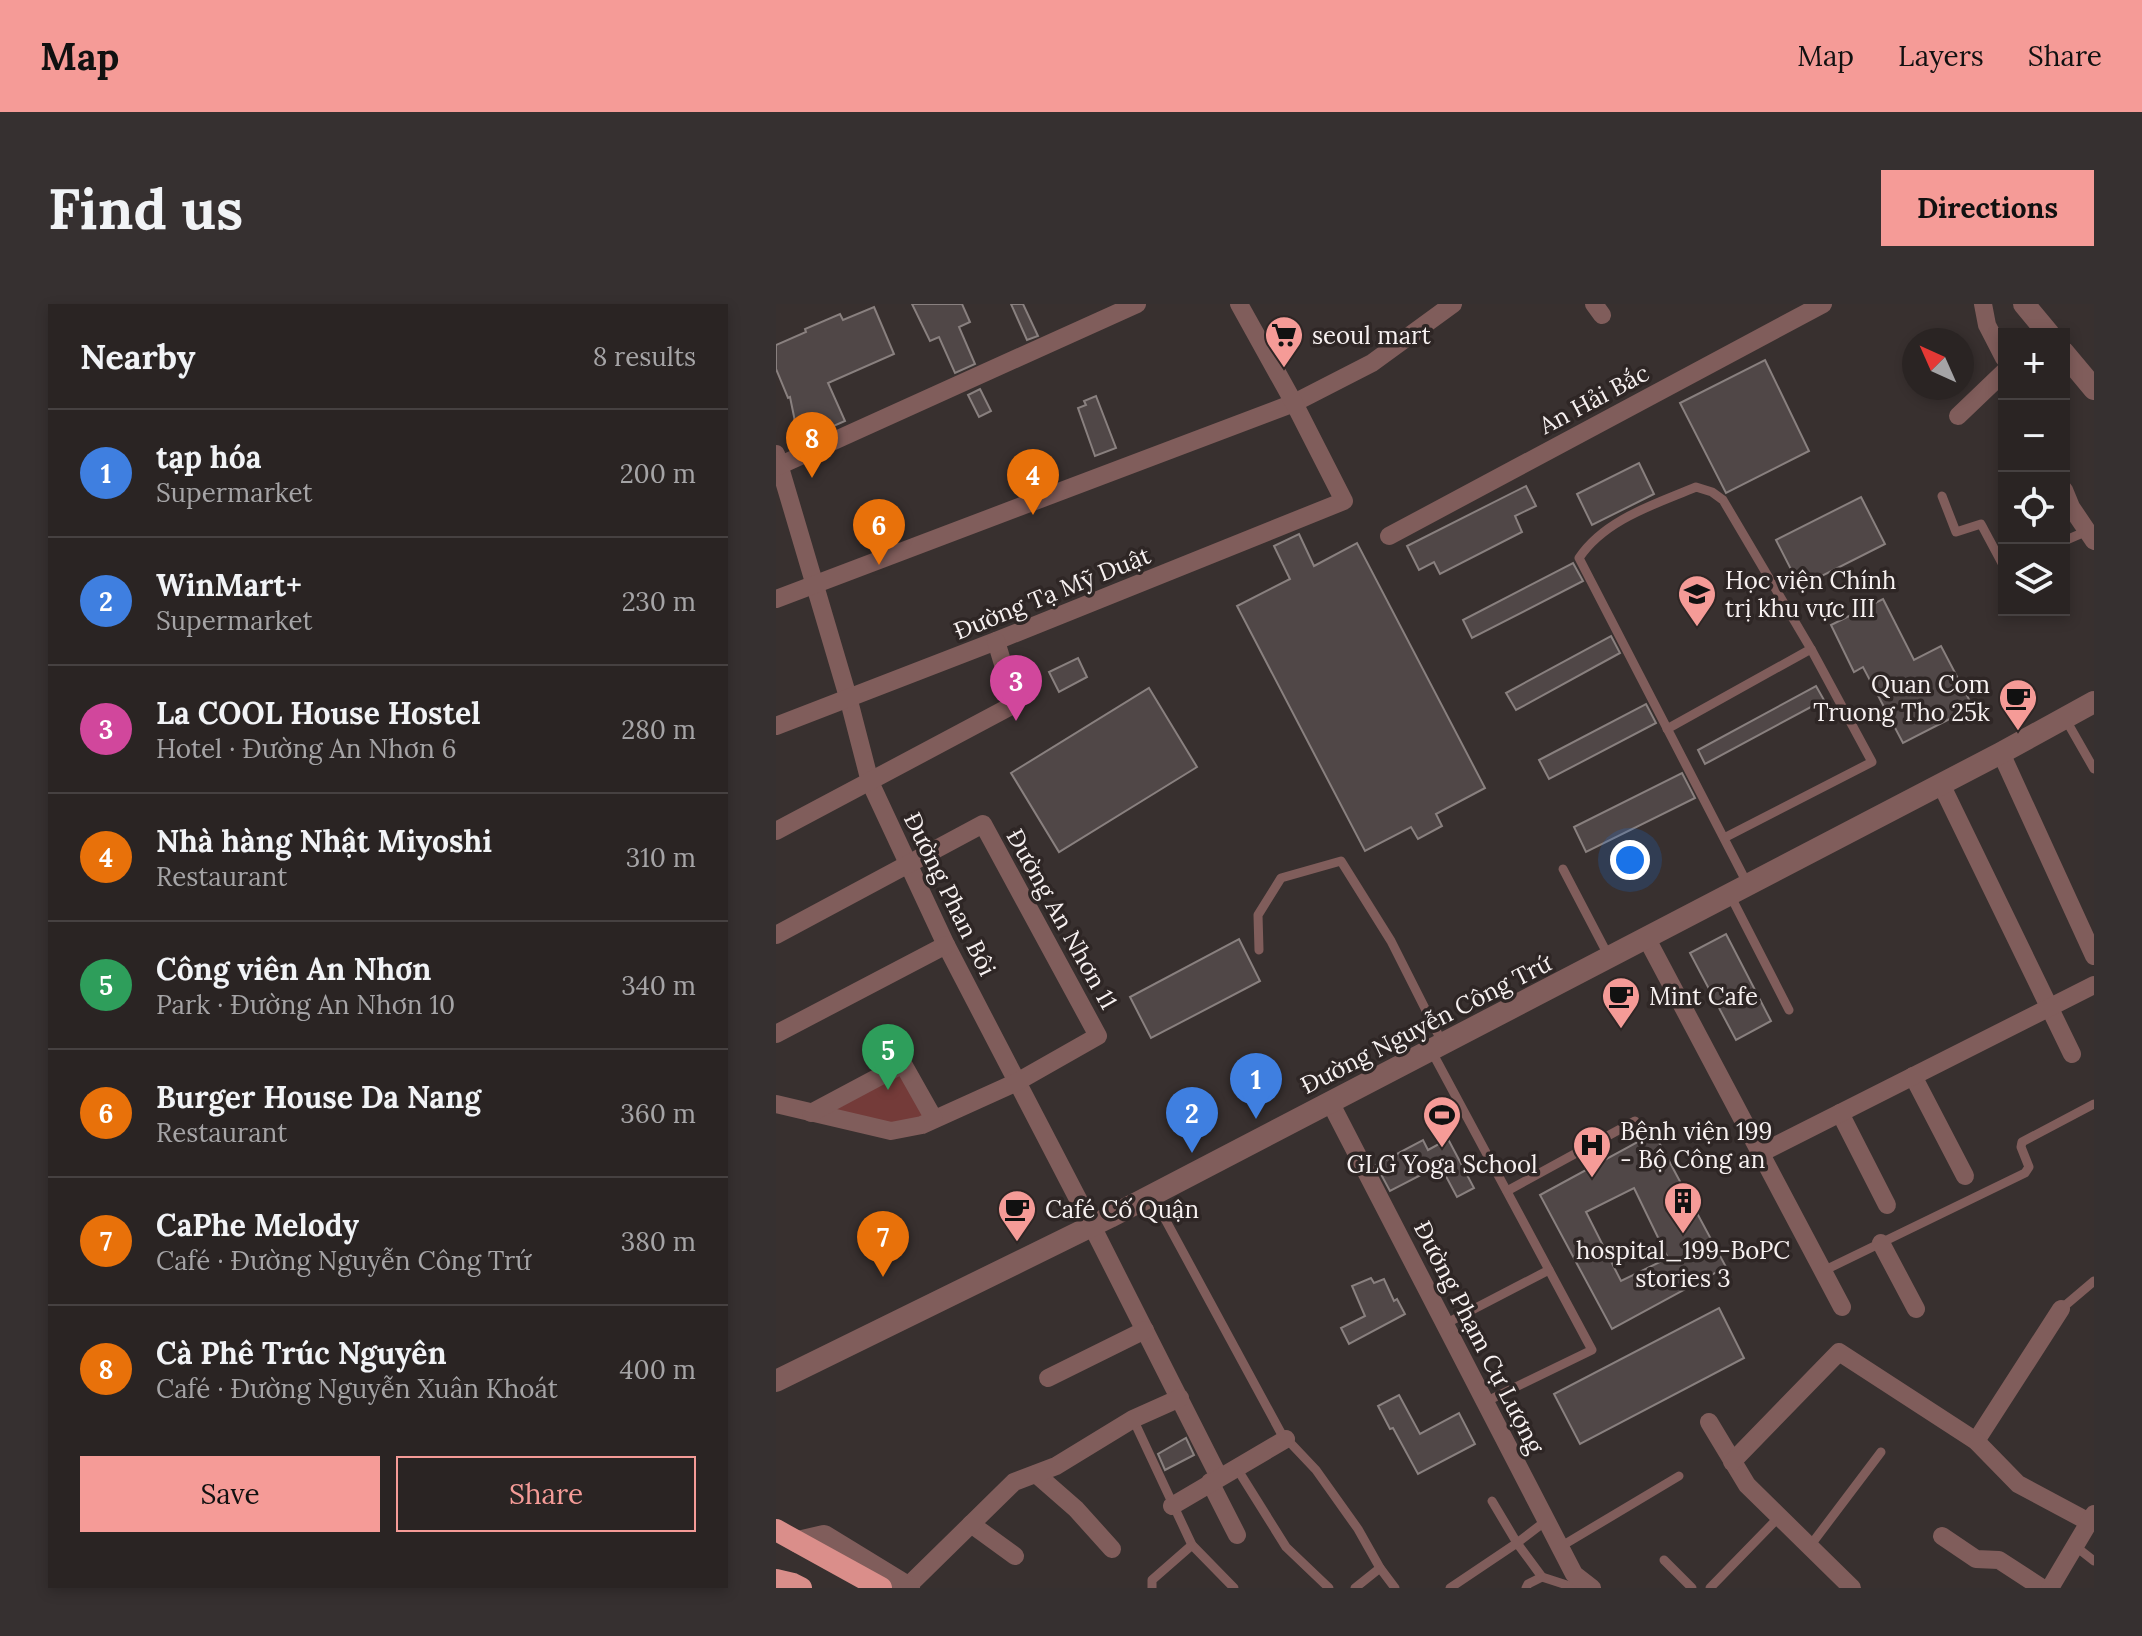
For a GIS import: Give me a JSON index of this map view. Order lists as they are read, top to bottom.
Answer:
{
  "streets": {
    "street": [
      "An Hải Bắc",
      "Đường Tạ Mỹ Duật",
      "Đường Phan Bôi",
      "Đường An Nhơn 11",
      "Đường Nguyễn Công Trứ",
      "Đường Phạm Cự Lượng"
    ]
  },
  "crossings": [
    ["Đường Tạ Mỹ Duật", "Đường Phan Bôi"],
    ["Đường Phan Bôi", "Đường An Nhơn 11"],
    ["Đường Phan Bôi", "Đường Nguyễn Công Trứ"],
    ["Đường Nguyễn Công Trứ", "Đường Phạm Cự Lượng"]
  ],
  "places": {
    "supermarket": ["seoul mart"],
    "school or university": ["Học viện Chính trị khu vực III"],
    "cafe": ["Quan Com Truong Tho 25k", "Mint Cafe", "Café Cố Quận"],
    "sports": ["GLG Yoga School"],
    "hospital": ["Bệnh viện 199 - Bộ Công an"],
    "building": ["hospital_199-BoPC stories 3"]
  },
  "north": "top left",
  "page": {
    "header": "Map",
    "nav": ["Map", "Layers", "Share"],
    "buttons": [
      "Directions",
      ["Save", "Share"]
    ],
    "title": "Find us",
    "heading": ["Nearby", "8 results"],
    "map_buttons": ["+", "−"],
    "list": [
      {
        "mark": "1",
        "name": "tạp hóa",
        "note": "Supermarket",
        "value": "200 m"
      },
      {
        "mark": "2",
        "name": "WinMart+",
        "note": "Supermarket",
        "value": "230 m"
      },
      {
        "mark": "3",
        "name": "La COOL House Hostel",
        "note": "Hotel · Đường An Nhơn 6",
        "value": "280 m"
      },
      {
        "mark": "4",
        "name": "Nhà hàng Nhật Miyoshi",
        "note": "Restaurant",
        "value": "310 m"
      },
      {
        "mark": "5",
        "name": "Công viên An Nhơn",
        "note": "Park · Đường An Nhơn 10",
        "value": "340 m"
      },
      {
        "mark": "6",
        "name": "Burger House Da Nang",
        "note": "Restaurant",
        "value": "360 m"
      },
      {
        "mark": "7",
        "name": "CaPhe Melody",
        "note": "Café · Đường Nguyễn Công Trứ",
        "value": "380 m"
      },
      {
        "mark": "8",
        "name": "Cà Phê Trúc Nguyên",
        "note": "Café · Đường Nguyễn Xuân Khoát",
        "value": "400 m"
      }
    ],
    "pins": [
      "8",
      "4",
      "6",
      "3",
      "5",
      "1",
      "2",
      "7"
    ]
  }
}
